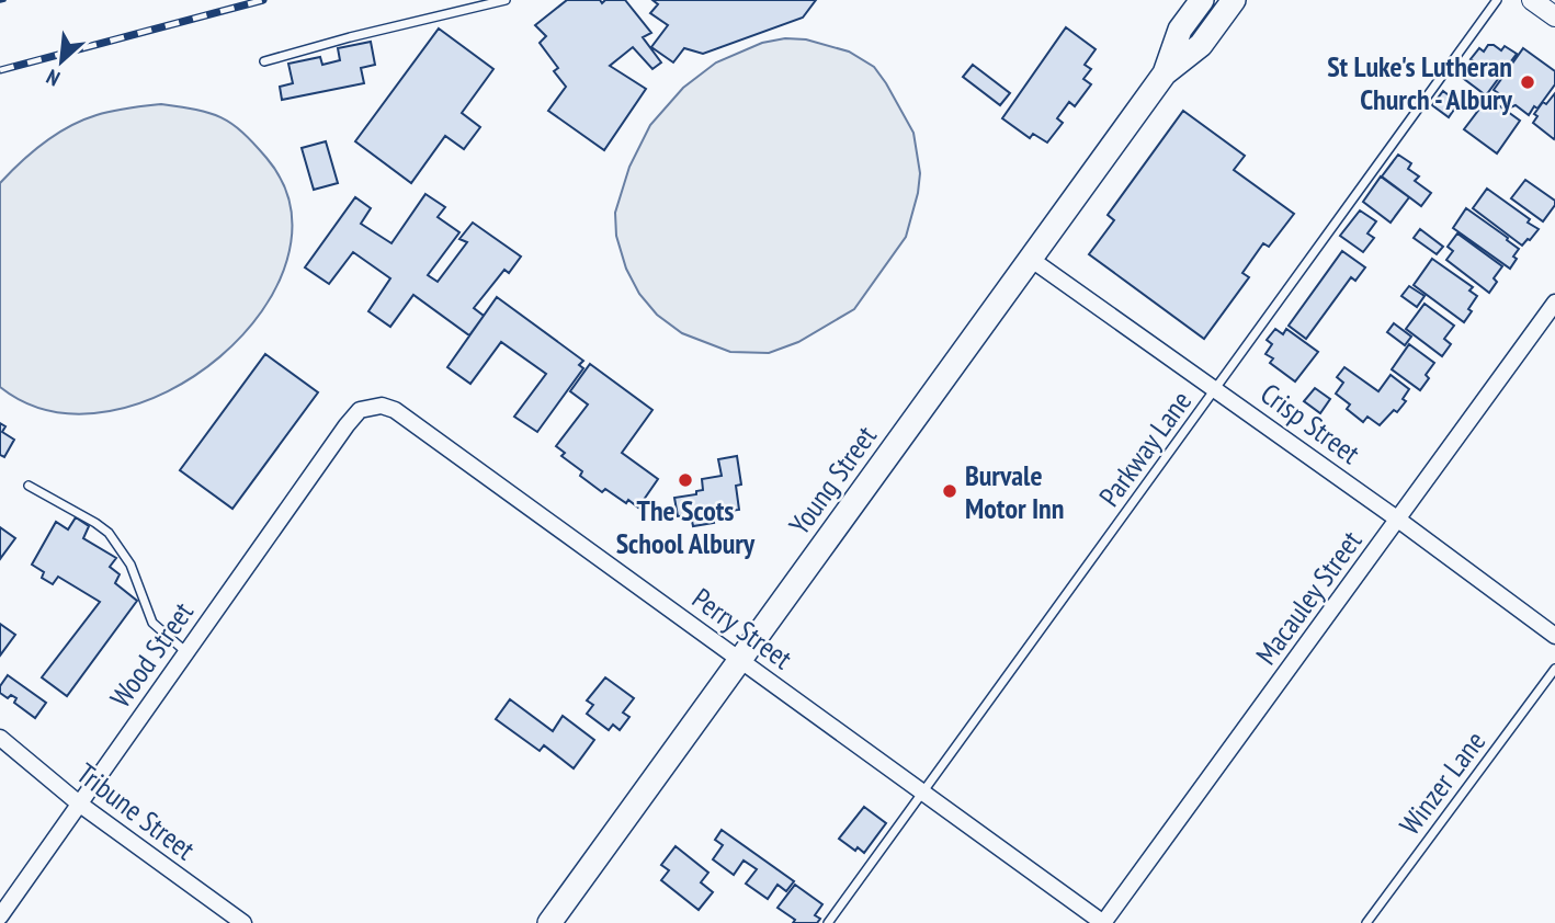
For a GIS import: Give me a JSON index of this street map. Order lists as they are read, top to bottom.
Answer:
{
  "streets": {
    "main road": ["Young Street"],
    "street": [
      "Crisp Street",
      "Macauley Street",
      "Perry Street",
      "Wood Street",
      "Tribune Street"
    ],
    "lane": ["Parkway Lane", "Winzer Lane"]
  },
  "crossings": [
    ["Crisp Street", "Parkway Lane"],
    ["Crisp Street", "Young Street"],
    ["Crisp Street", "Macauley Street"],
    ["Parkway Lane", "Perry Street"],
    ["Young Street", "Perry Street"],
    ["Macauley Street", "Perry Street"],
    ["Perry Street", "Wood Street"],
    ["Wood Street", "Tribune Street"]
  ],
  "places": ["St Luke's Lutheran Church - Albury", "The Scots School Albury", "Burvale Motor Inn"],
  "north": "bottom left"
}
